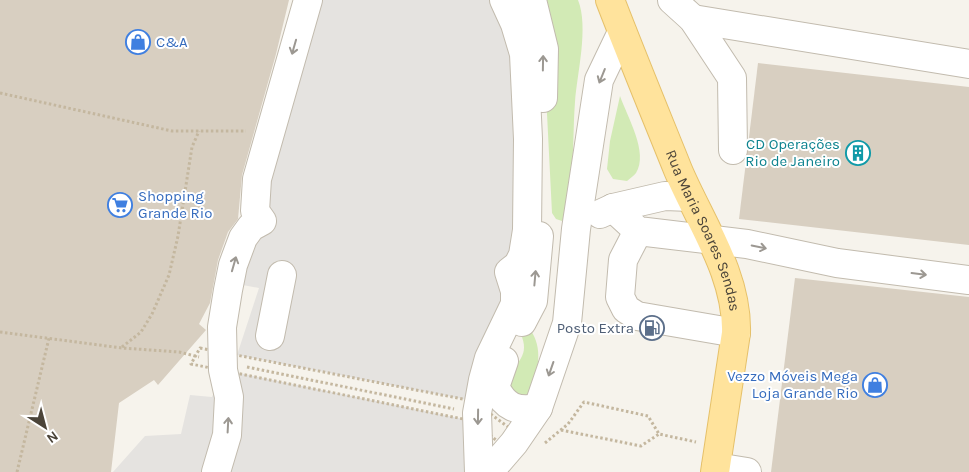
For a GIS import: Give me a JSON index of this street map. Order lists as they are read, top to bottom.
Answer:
{
  "streets": {
    "main road": ["Rua Maria Soares Sendas"]
  },
  "places": {
    "shop": ["C&A", "Vezzo Móveis Mega Loja Grande Rio"],
    "building": ["CD Operações Rio de Janeiro"],
    "supermarket": ["Shopping Grande Rio"],
    "fuel station": ["Posto Extra"]
  },
  "north": "bottom right"
}
